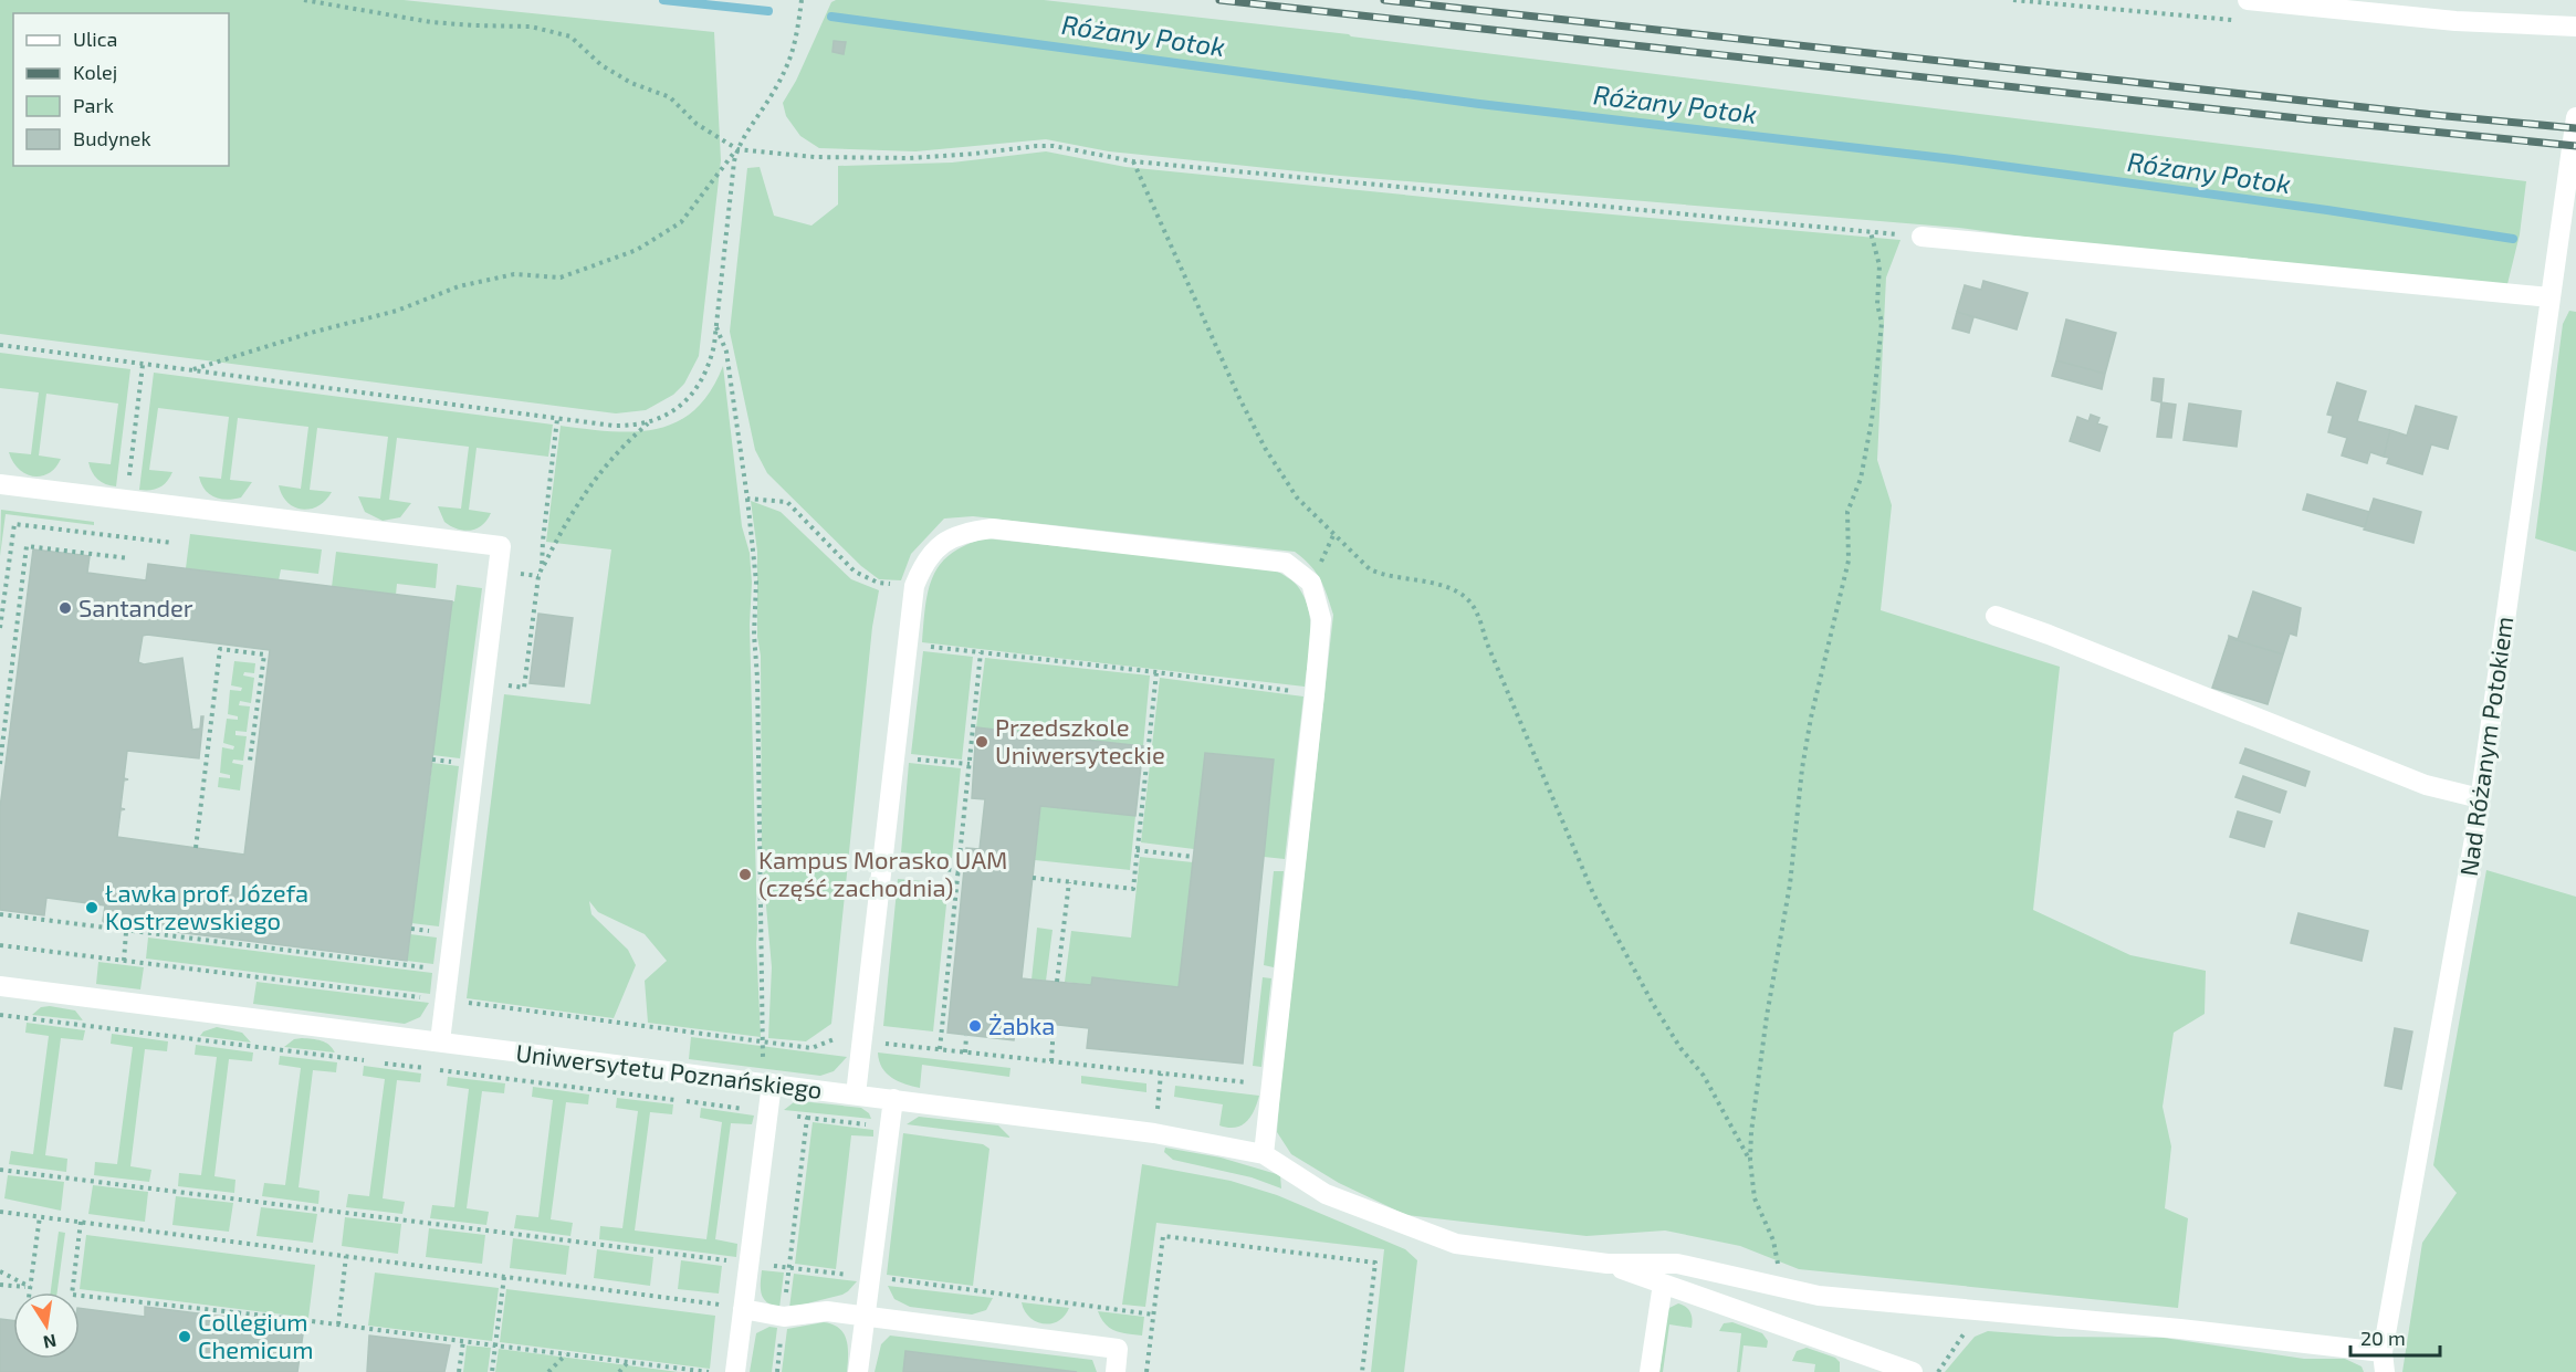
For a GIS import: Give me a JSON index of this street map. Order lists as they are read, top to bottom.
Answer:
{
  "streets": {
    "street": ["Nad Różanym Potokiem", "Uniwersytetu Poznańskiego"]
  },
  "water": ["Różany Potok"],
  "places": [
    "Santander",
    "Przedszkole Uniwersyteckie",
    "Kampus Morasko UAM (część zachodnia)",
    "Ławka prof. Józefa Kostrzewskiego",
    "Żabka",
    "Collegium Chemicum"
  ],
  "legend": [
    "Ulica",
    "Kolej",
    "Park",
    "Budynek"
  ],
  "scale_bar": "20 m",
  "north": "bottom"
}
